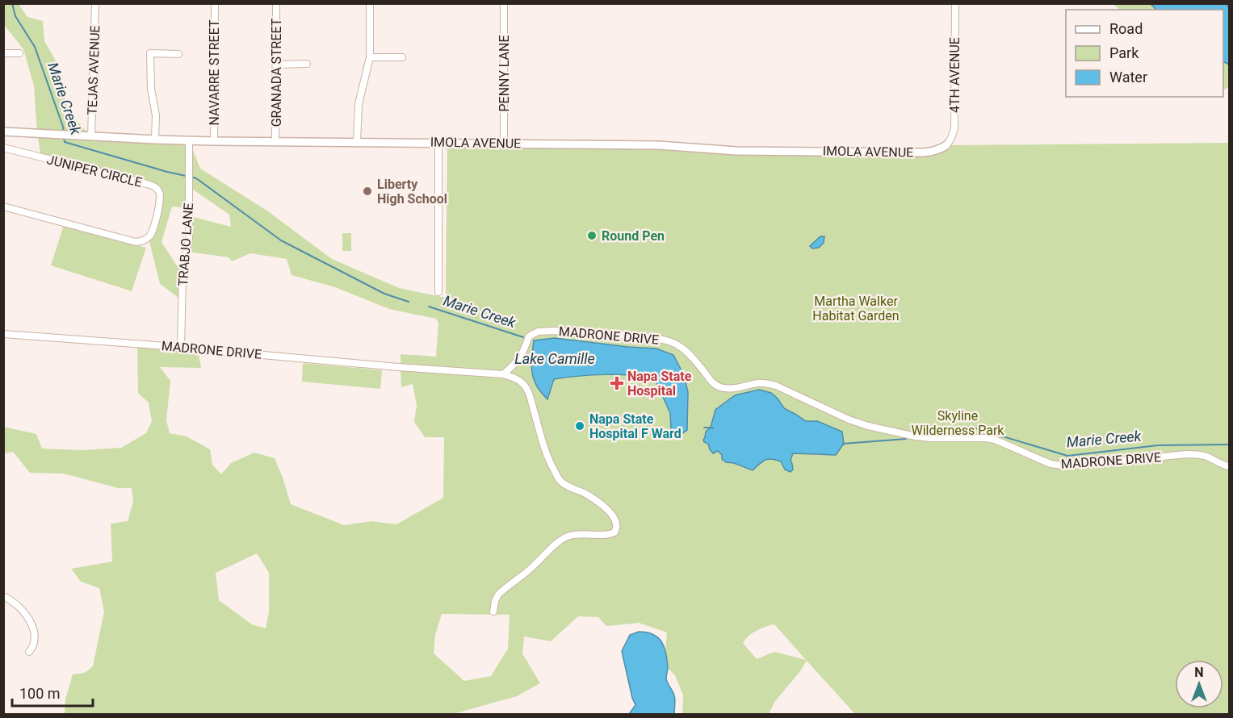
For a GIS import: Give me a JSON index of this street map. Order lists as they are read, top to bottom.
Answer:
{
  "streets": {
    "street": [
      "TEJAS AVENUE",
      "NAVARRE STREET",
      "GRANADA STREET",
      "PENNY LANE",
      "4TH AVENUE",
      "IMOLA AVENUE",
      "JUNIPER CIRCLE",
      "TRABJO LANE",
      "MADRONE DRIVE"
    ]
  },
  "crossings": [
    ["TEJAS AVENUE", "IMOLA AVENUE"],
    ["NAVARRE STREET", "IMOLA AVENUE"],
    ["GRANADA STREET", "IMOLA AVENUE"],
    ["PENNY LANE", "IMOLA AVENUE"],
    ["4TH AVENUE", "IMOLA AVENUE"],
    ["IMOLA AVENUE", "TRABJO LANE"],
    ["TRABJO LANE", "MADRONE DRIVE"]
  ],
  "water": ["Marie Creek", "Lake Camille"],
  "parks": ["Martha Walker Habitat Garden", "Skyline Wilderness Park"],
  "places": {
    "other": ["Liberty High School", "Round Pen", "Napa State Hospital F Ward"],
    "health": ["Napa State Hospital"]
  },
  "legend": ["Road", "Park", "Water"],
  "scale_bar": "100 m",
  "north": "top"
}
